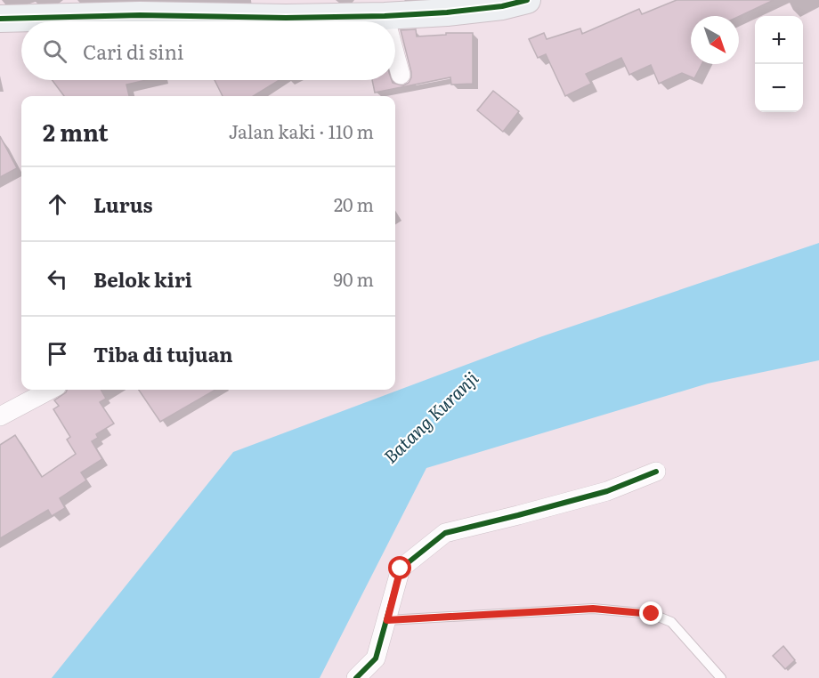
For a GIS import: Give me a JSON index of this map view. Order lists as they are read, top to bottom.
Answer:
{
  "water": ["Batang Kuranji"],
  "north": "bottom right",
  "page": {
    "map_buttons": ["+", "−"],
    "search": "Cari di sini",
    "heading": ["2 mnt", "Jalan kaki · 110 m"],
    "list": [
      ["Lurus", "20 m"],
      ["Belok kiri", "90 m"],
      "Tiba di tujuan"
    ]
  }
}
